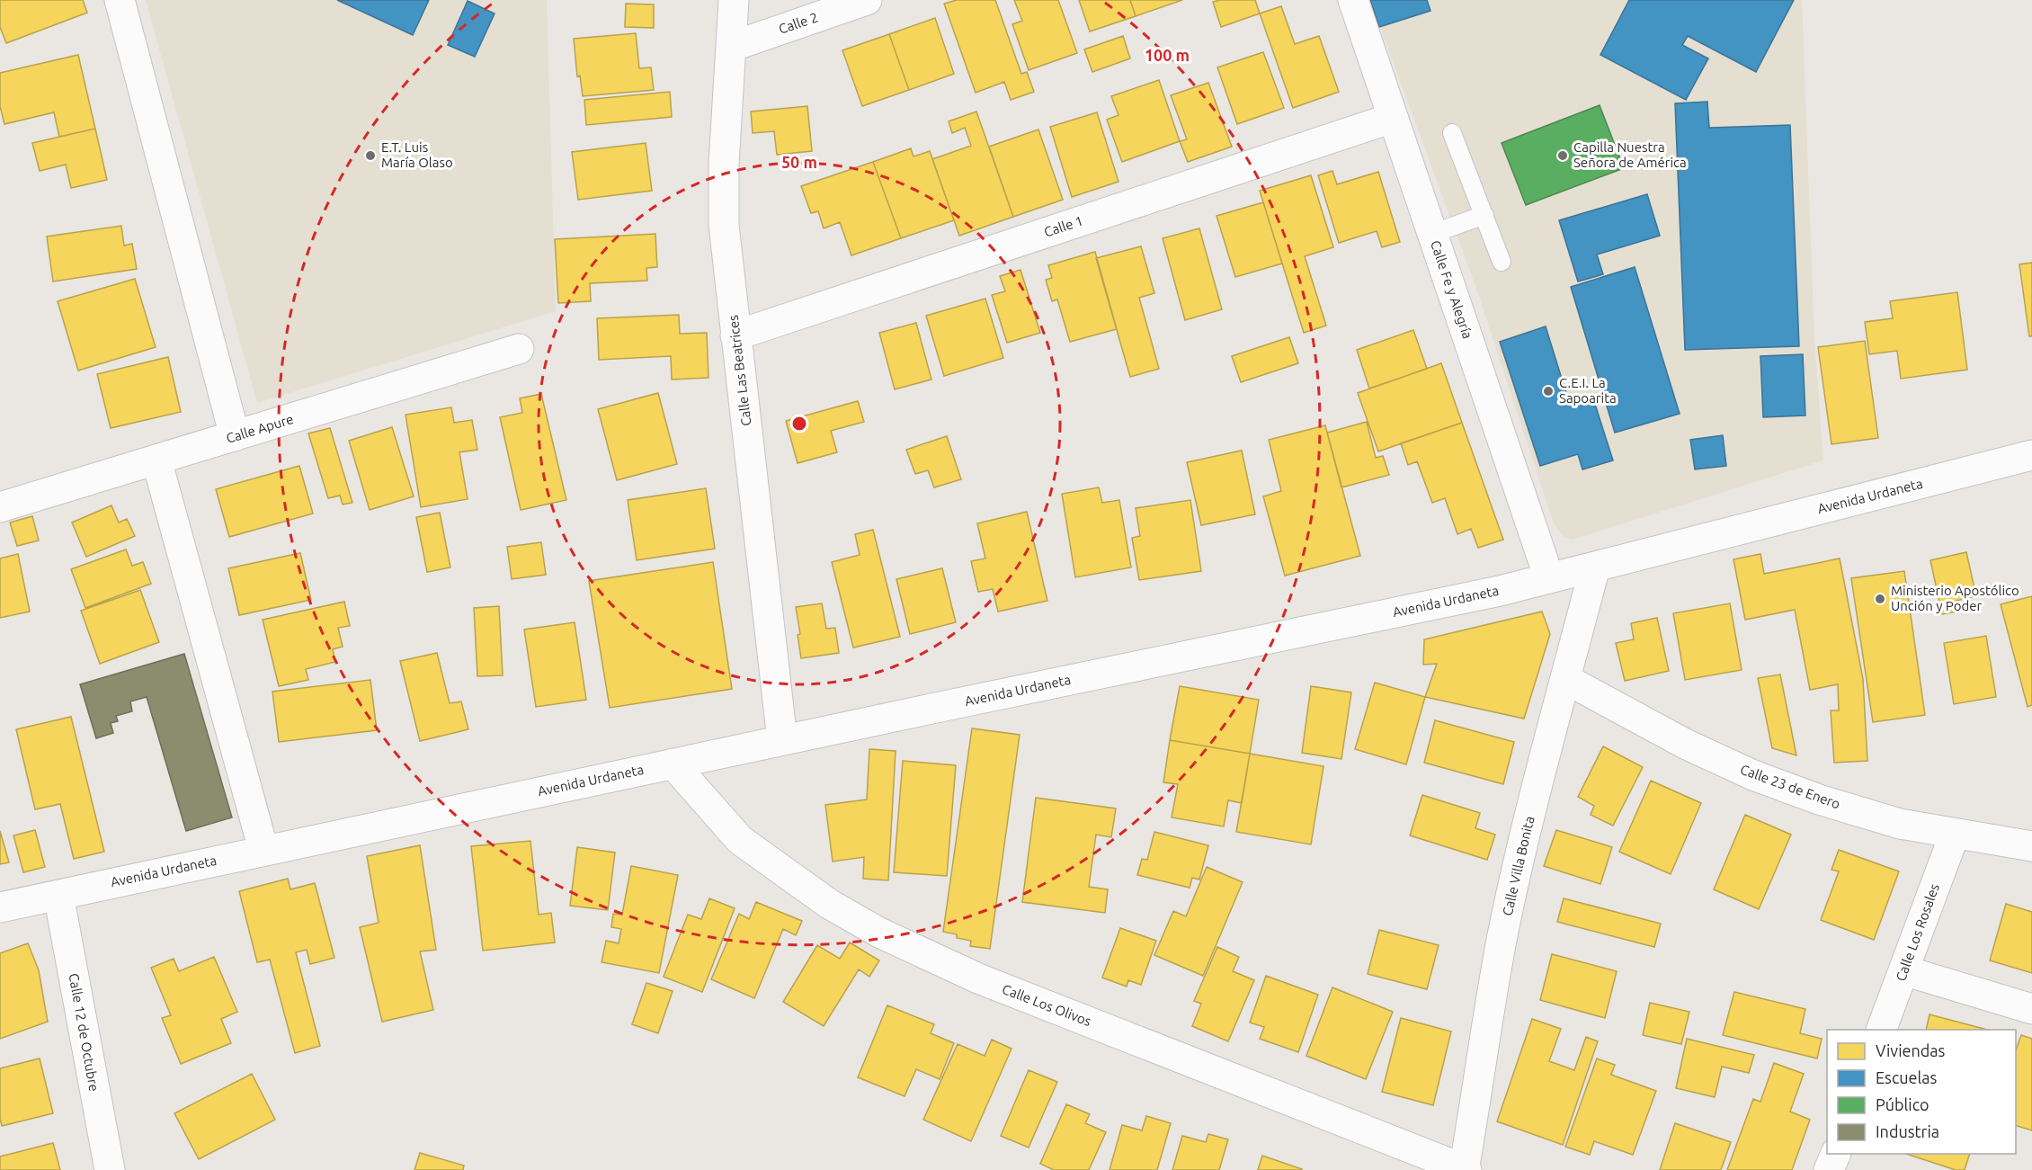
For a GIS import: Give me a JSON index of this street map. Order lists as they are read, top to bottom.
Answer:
{
  "streets": {
    "street": [
      "Calle 2",
      "Calle 1",
      "Calle Fe y Alegría",
      "Calle Las Beatrices",
      "Calle Apure",
      "Avenida Urdaneta",
      "Calle 23 de Enero",
      "Calle Villa Bonita",
      "Calle Los Rosales",
      "Calle Los Olivos",
      "Calle 12 de Octubre"
    ]
  },
  "crossings": [
    ["Calle 2", "Calle Las Beatrices"],
    ["Calle 1", "Calle Fe y Alegría"],
    ["Calle 1", "Calle Las Beatrices"],
    ["Calle Fe y Alegría", "Avenida Urdaneta"],
    ["Calle Las Beatrices", "Avenida Urdaneta"],
    ["Avenida Urdaneta", "Calle Villa Bonita"],
    ["Avenida Urdaneta", "Calle Los Olivos"],
    ["Avenida Urdaneta", "Calle 12 de Octubre"],
    ["Calle 23 de Enero", "Calle Villa Bonita"],
    ["Calle 23 de Enero", "Calle Los Rosales"],
    ["Calle Villa Bonita", "Calle Los Olivos"]
  ],
  "places": [
    "E.T. Luis María Olaso",
    "Capilla Nuestra Señora de América",
    "C.E.I. La Sapoarita",
    "Ministerio Apostólico Unción y Poder"
  ],
  "legend": [
    "Viviendas",
    "Escuelas",
    "Público",
    "Industria"
  ],
  "rings": ["100 m", "50 m"]
}
